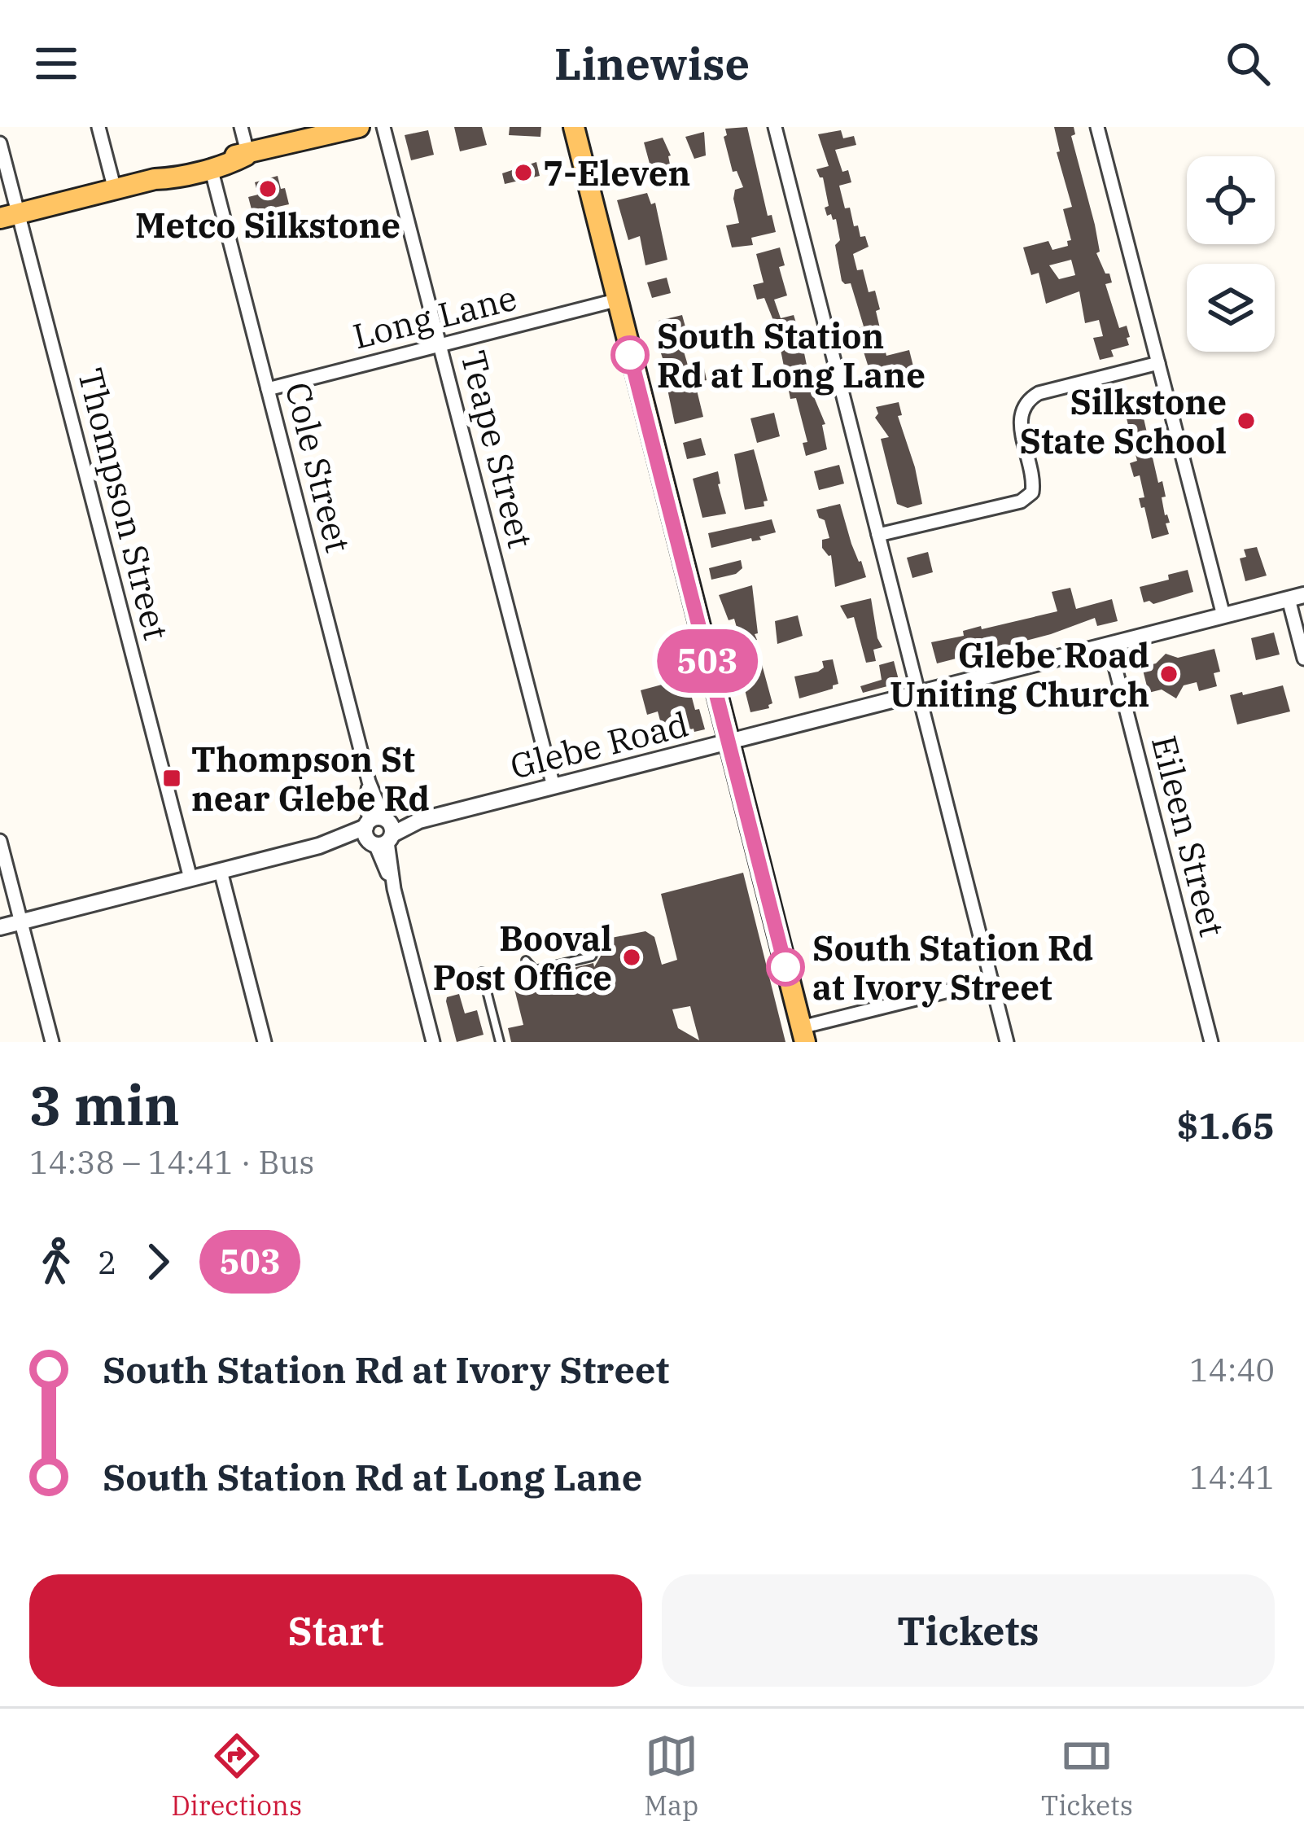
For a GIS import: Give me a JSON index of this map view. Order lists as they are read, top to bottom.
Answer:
{
  "streets": {
    "street": [
      "Long Lane",
      "Teape Street",
      "Cole Street",
      "Thompson Street",
      "Glebe Road",
      "Eileen Street"
    ]
  },
  "crossings": [
    ["Long Lane", "Teape Street"],
    ["Long Lane", "Cole Street"],
    ["Teape Street", "Glebe Road"],
    ["Cole Street", "Glebe Road"],
    ["Thompson Street", "Glebe Road"],
    ["Glebe Road", "Eileen Street"]
  ],
  "places": {
    "other": [
      "7-Eleven",
      "Metco Silkstone",
      "South Station Rd at Long Lane",
      "Silkstone State School",
      "Glebe Road Uniting Church",
      "Booval Post Office",
      "South Station Rd at Ivory Street"
    ],
    "transit": ["Thompson St near Glebe Rd"]
  },
  "lines": ["bus line 503"],
  "page": {
    "header": "Linewise",
    "on_map": "503",
    "heading": ["3 min", "14:38 – 14:41 · Bus", "$1.65"],
    "legs": ["2", "503"],
    "list": [
      {
        "name": "South Station Rd at Ivory Street",
        "value": "14:40"
      },
      {
        "name": "South Station Rd at Long Lane",
        "value": "14:41"
      }
    ],
    "buttons": ["Start", "Tickets"],
    "tabs": ["Directions", "Map", "Tickets"]
  }
}
